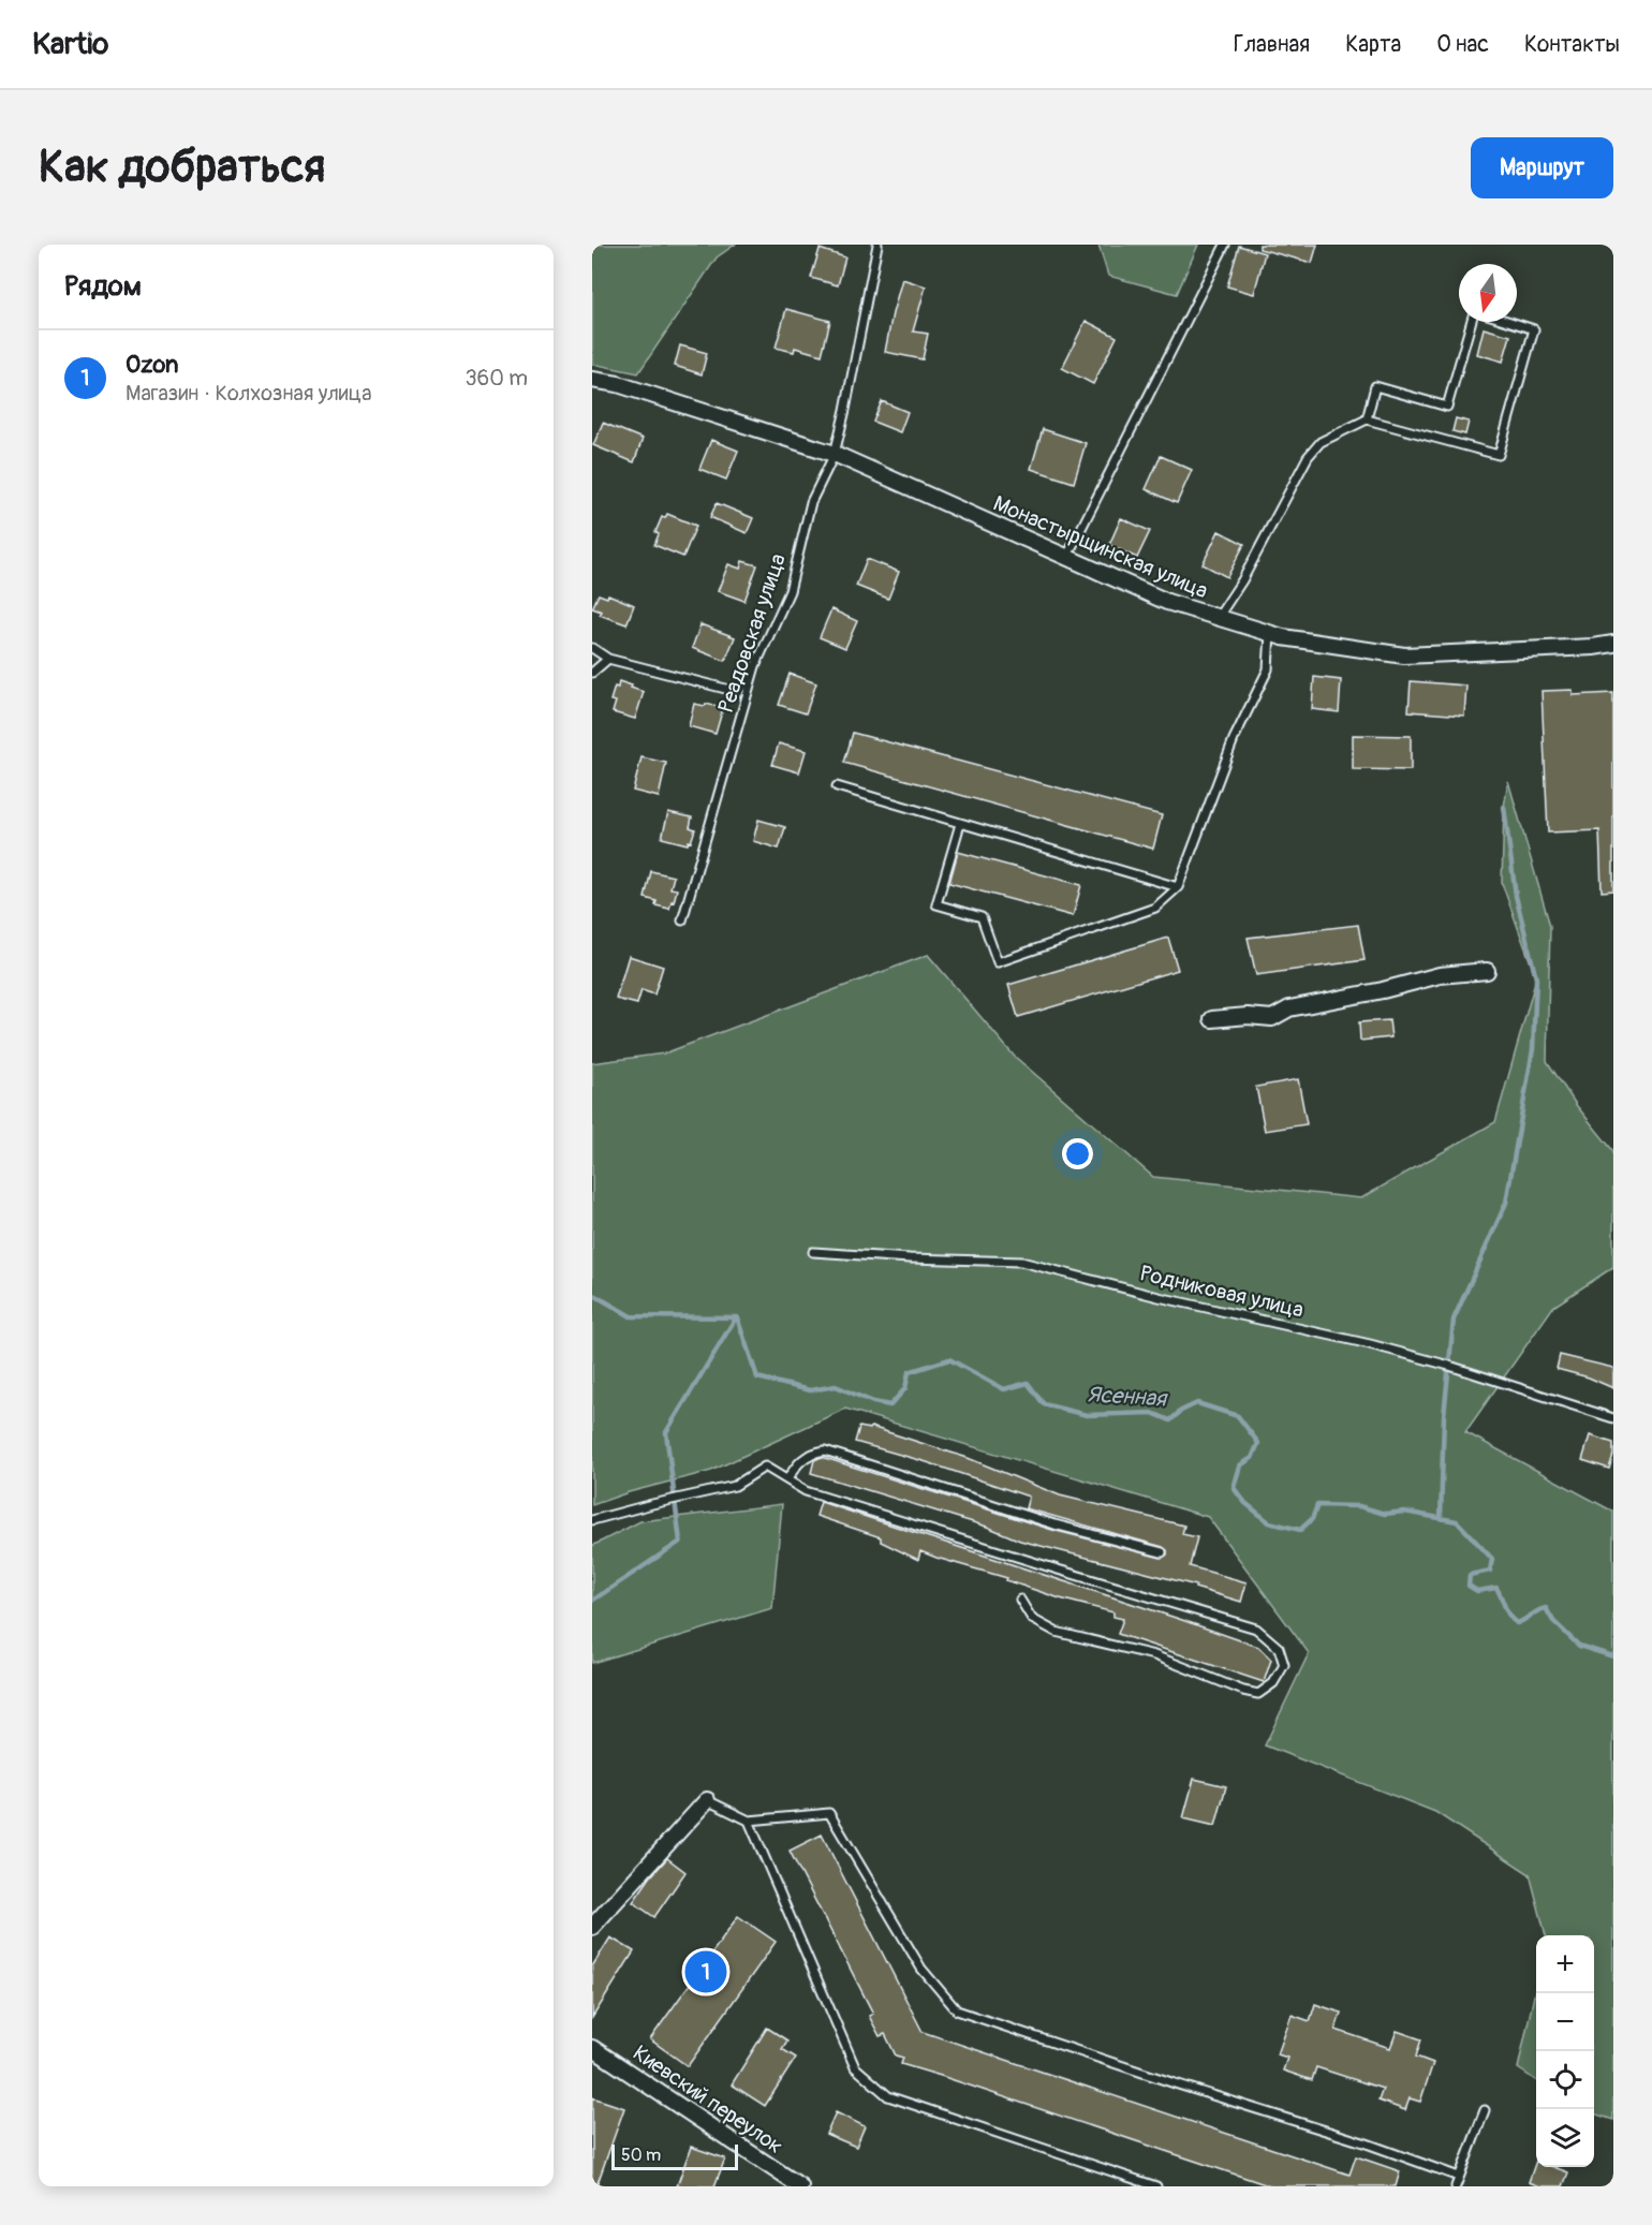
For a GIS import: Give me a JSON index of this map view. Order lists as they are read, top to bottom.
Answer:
{
  "streets": {
    "street": ["Монастырщинская улица", "Киевский переулок"],
    "lane": ["Реадовская улица", "Родниковая улица"]
  },
  "crossings": [
    ["Монастырщинская улица", "Реадовская улица"]
  ],
  "water": ["Ясенная"],
  "scale_bar": "50 m",
  "north": "bottom",
  "page": {
    "header": "Kartio",
    "nav": [
      "Главная",
      "Карта",
      "О нас",
      "Контакты"
    ],
    "buttons": "Маршрут",
    "title": "Как добраться",
    "heading": "Рядом",
    "list": [
      {
        "mark": "1",
        "name": "Ozon",
        "note": "Магазин · Колхозная улица",
        "value": "360 m"
      }
    ],
    "map_buttons": ["+", "−"],
    "pins": "1",
    "scale": "50 m"
  }
}
